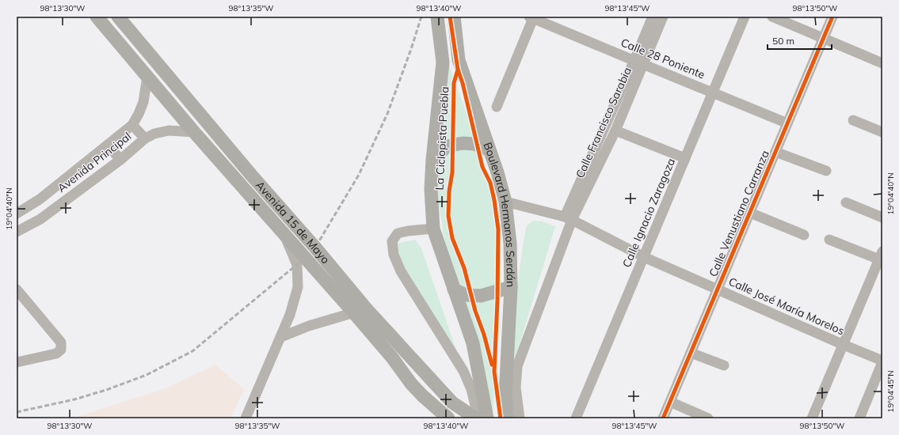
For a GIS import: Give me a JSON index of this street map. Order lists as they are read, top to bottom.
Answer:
{
  "streets": {
    "main road": ["Boulevard Hermanos Serdán", "Avenida 15 de Mayo"],
    "street": [
      "Calle 28 Poniente",
      "Calle Francisco Sarabia",
      "Avenida Principal",
      "Calle Ignacio Zaragoza",
      "Calle Venustiano Carranza",
      "Calle José María Morelos"
    ],
    "cycle path": ["La Ciclopista Puebla"]
  },
  "crossings": [
    ["Calle 28 Poniente", "Calle Francisco Sarabia"],
    ["Calle 28 Poniente", "Calle Ignacio Zaragoza"],
    ["Calle 28 Poniente", "Calle Venustiano Carranza"],
    ["Calle Francisco Sarabia", "Calle José María Morelos"],
    ["Avenida Principal", "Avenida 15 de Mayo"],
    ["Calle Ignacio Zaragoza", "Calle José María Morelos"],
    ["Calle Venustiano Carranza", "Calle José María Morelos"],
    ["Boulevard Hermanos Serdán", "Calle José María Morelos"]
  ],
  "scale_bar": "50 m",
  "coordinates": [
    "98°13'30\"W",
    "98°13'35\"W",
    "98°13'40\"W",
    "98°13'45\"W",
    "98°13'50\"W",
    "19°04'40\"N",
    "19°04'45\"N"
  ]
}
